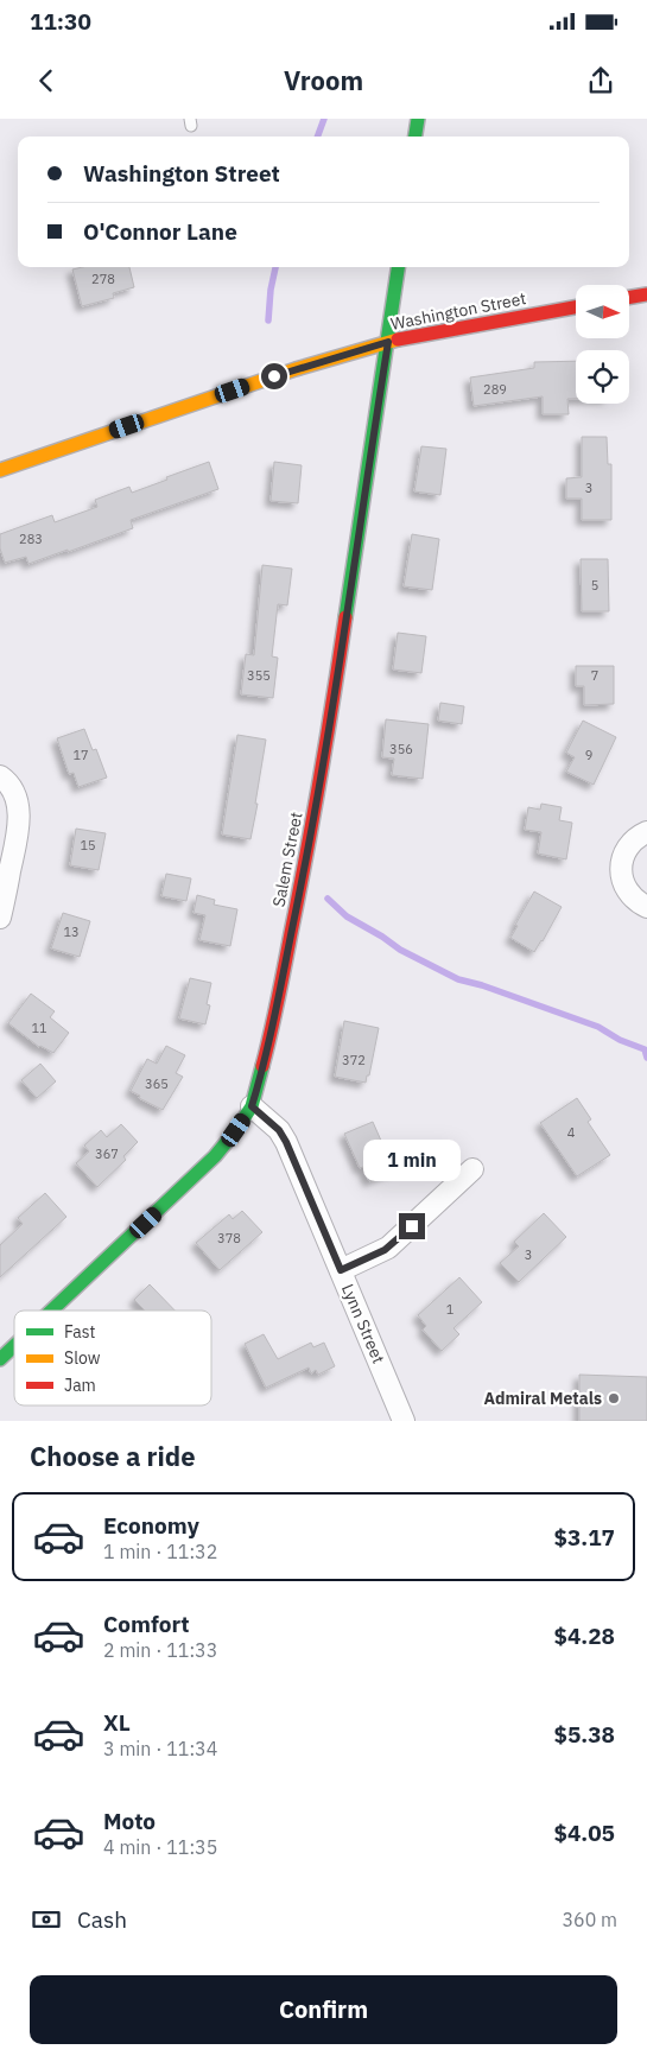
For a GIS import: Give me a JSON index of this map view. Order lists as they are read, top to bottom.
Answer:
{
  "streets": {
    "main road": ["Washington Street", "Salem Street"],
    "street": ["Lynn Street"]
  },
  "crossings": [
    ["Washington Street", "Salem Street"],
    ["Salem Street", "Lynn Street"]
  ],
  "places": ["Admiral Metals"],
  "house_numbers": [
    "278",
    "289",
    "3",
    "283",
    "5",
    "355",
    "7",
    "356",
    "17",
    "9",
    "15",
    "13",
    "11",
    "372",
    "365",
    "4",
    "367",
    "378",
    "3",
    "1"
  ],
  "legend": ["Fast", "Slow", "Jam"],
  "north": "right",
  "page": {
    "status": "11:30",
    "header": "Vroom",
    "banner": ["Washington Street", "O'Connor Lane"],
    "bubble": "1 min",
    "heading": "Choose a ride",
    "list": [
      {
        "name": "Economy",
        "note": "1 min · 11:32",
        "value": "$3.17"
      },
      {
        "name": "Comfort",
        "note": "2 min · 11:33",
        "value": "$4.28"
      },
      {
        "name": "XL",
        "note": "3 min · 11:34",
        "value": "$5.38"
      },
      {
        "name": "Moto",
        "note": "4 min · 11:35",
        "value": "$4.05"
      }
    ],
    "pay": ["Cash", "360 m"],
    "buttons": "Confirm"
  }
}
